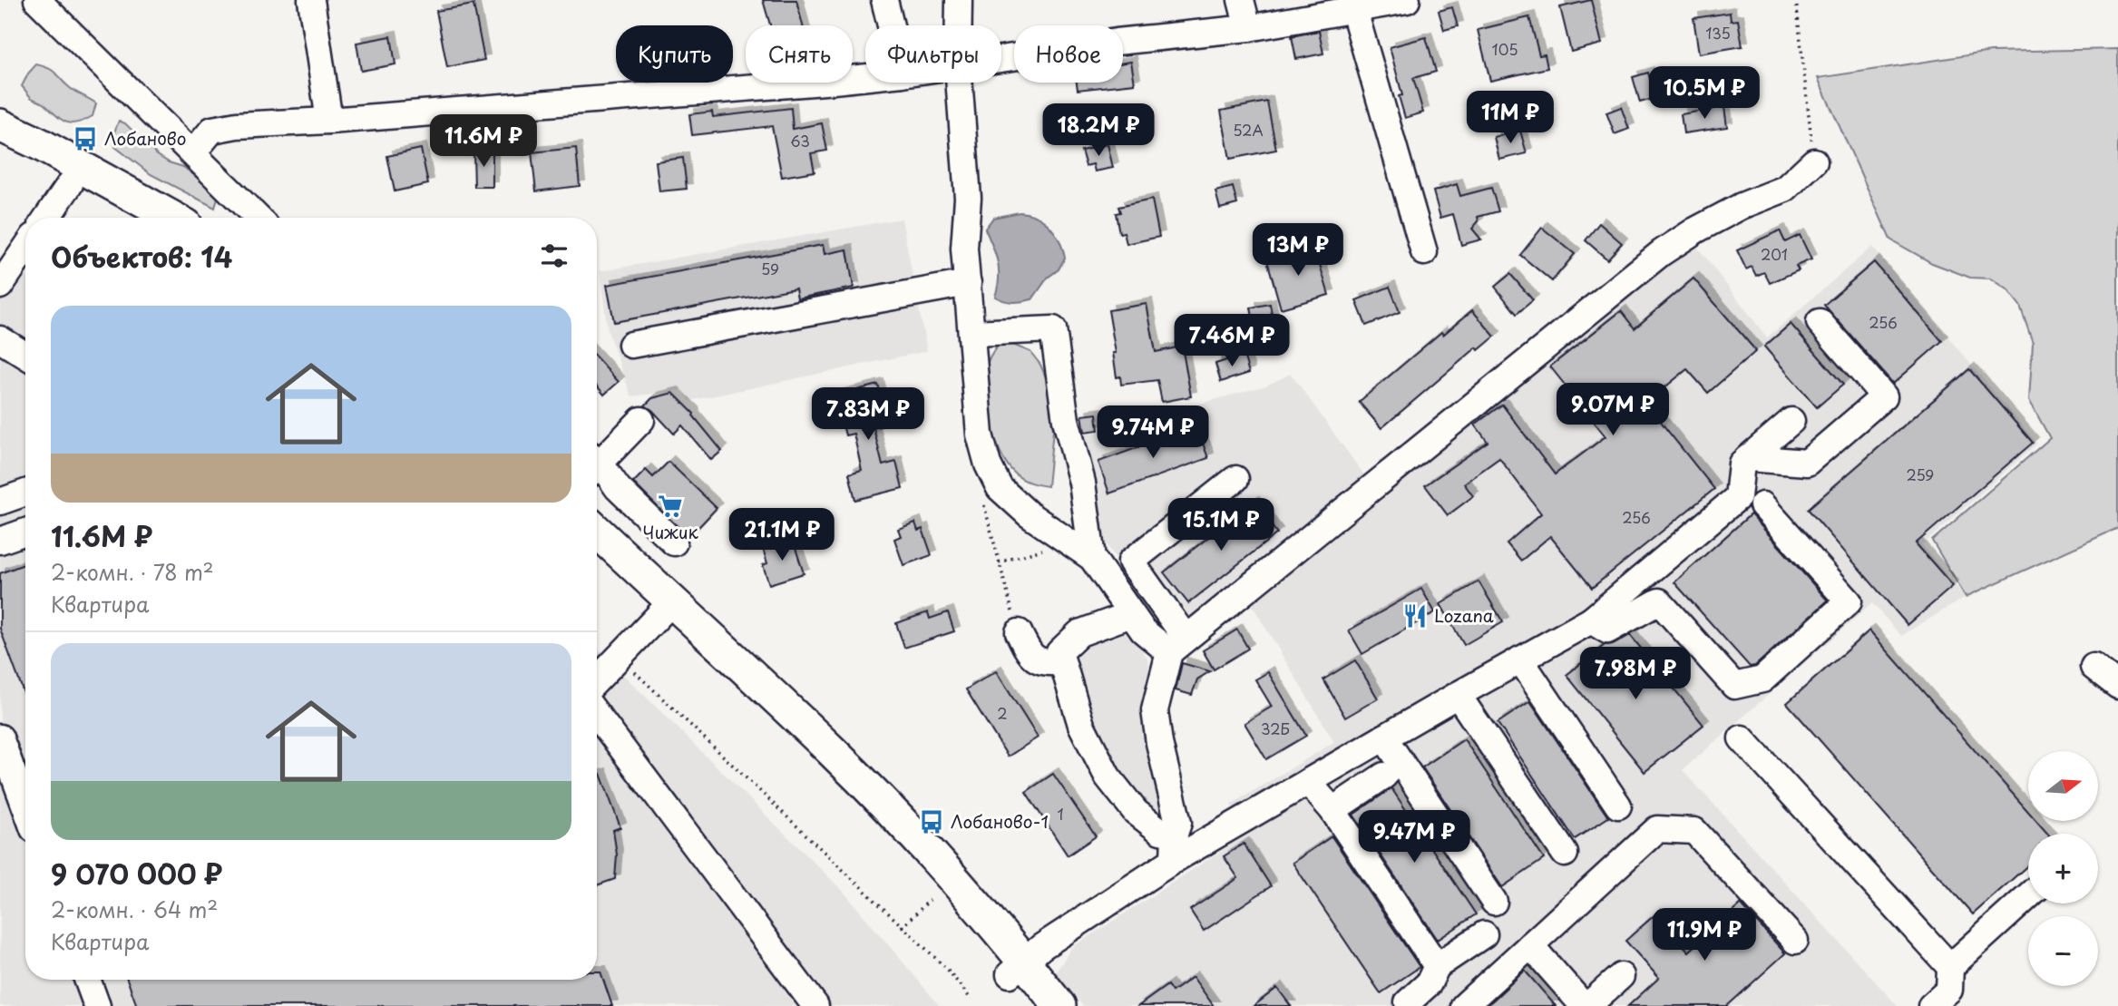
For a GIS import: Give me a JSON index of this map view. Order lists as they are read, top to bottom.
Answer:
{
  "places": {
    "bus stop": ["Лобаново", "Лобаново-1"],
    "supermarket": ["Чижик"],
    "restaurant": ["Lozana"]
  },
  "house_numbers": [
    "135",
    "105",
    "52А",
    "63",
    "201",
    "59",
    "256",
    "259",
    "256",
    "2",
    "32Б",
    "1"
  ],
  "north": "right",
  "page": {
    "chip": [
      "Купить",
      "Снять",
      "Фильтры",
      "Новое"
    ],
    "price": [
      "10.5M ₽",
      "11M ₽",
      "18.2M ₽",
      "11.6M ₽",
      "13M ₽",
      "7.46M ₽",
      "9.07M ₽",
      "7.83M ₽",
      "9.74M ₽",
      "15.1M ₽",
      "21.1M ₽",
      "7.98M ₽",
      "9.47M ₽",
      "11.9M ₽"
    ],
    "heading": "Объектов: 14",
    "list": [
      {
        "name": "11.6M ₽",
        "note": "2-комн. · 78 m² · Квартира"
      },
      {
        "name": "9 070 000 ₽",
        "note": "2-комн. · 64 m² · Квартира"
      }
    ],
    "map_buttons": ["+", "−"]
  }
}
